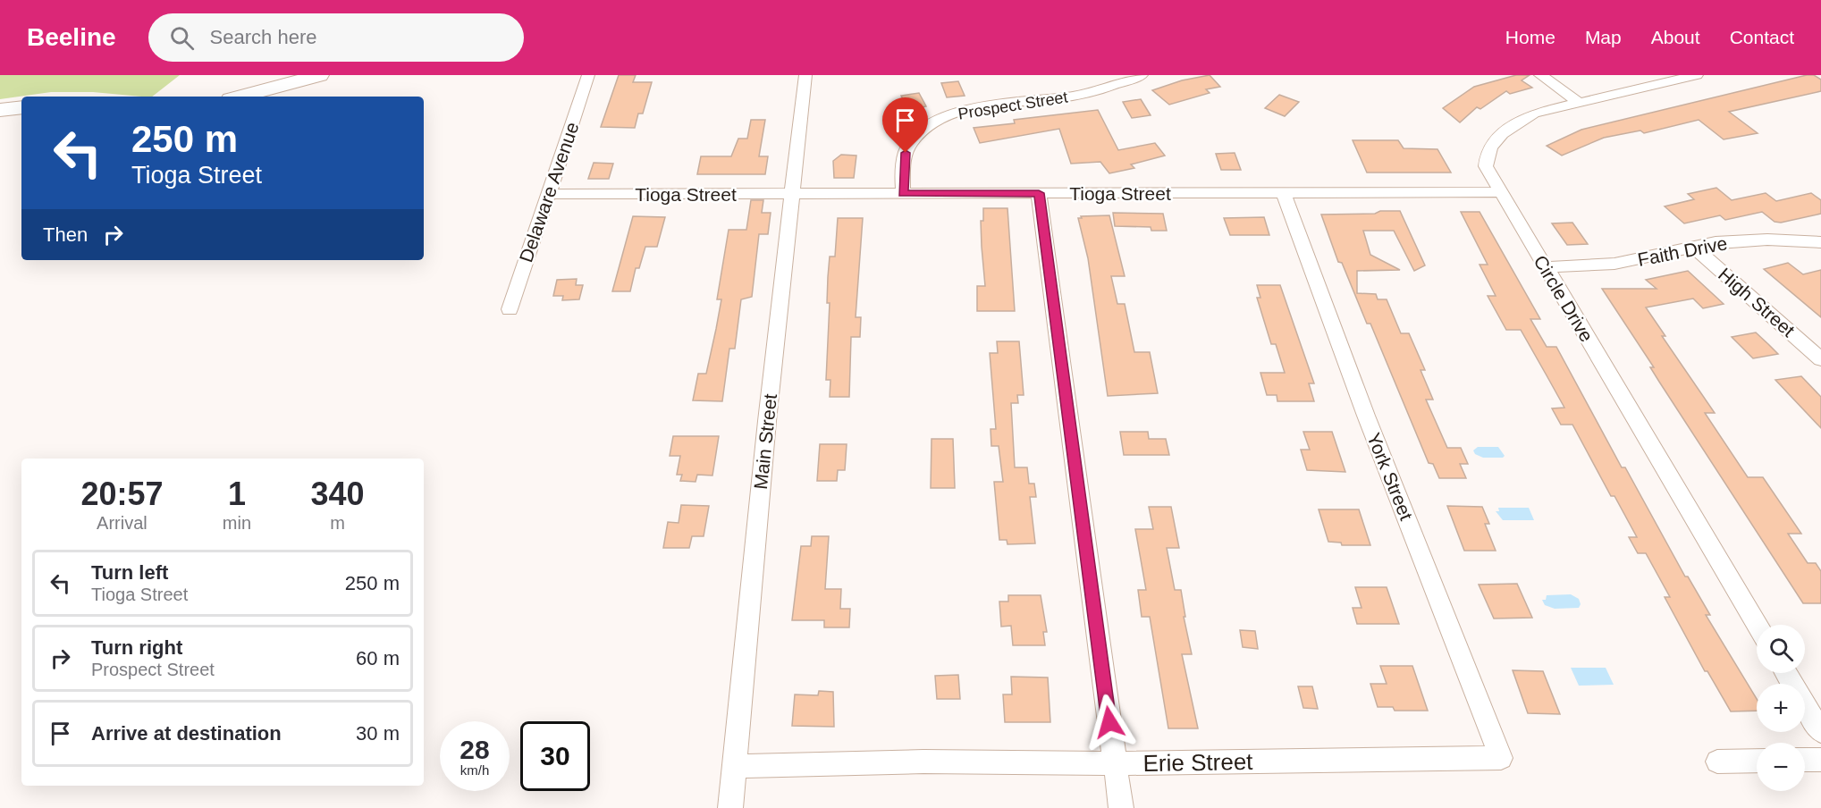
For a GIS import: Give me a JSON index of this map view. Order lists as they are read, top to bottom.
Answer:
{
  "streets": {
    "street": [
      "Prospect Street",
      "Delaware Avenue",
      "Tioga Street",
      "Faith Drive",
      "Circle Drive",
      "High Street",
      "Main Street",
      "York Street",
      "Erie Street"
    ]
  },
  "crossings": [
    ["Prospect Street", "Tioga Street"],
    ["Delaware Avenue", "Tioga Street"],
    ["Tioga Street", "Circle Drive"],
    ["Tioga Street", "Main Street"],
    ["Tioga Street", "York Street"],
    ["Faith Drive", "Circle Drive"],
    ["Faith Drive", "High Street"],
    ["Main Street", "Erie Street"],
    ["York Street", "Erie Street"]
  ],
  "page": {
    "header": "Beeline",
    "search": "Search here",
    "nav": [
      "Home",
      "Map",
      "About",
      "Contact"
    ],
    "turn": ["250 m", "Tioga Street"],
    "then": "Then",
    "eta": [
      "20:57",
      "Arrival",
      "1",
      "min",
      "340",
      "m"
    ],
    "list": [
      {
        "name": "Turn left",
        "note": "Tioga Street",
        "value": "250 m"
      },
      {
        "name": "Turn right",
        "note": "Prospect Street",
        "value": "60 m"
      },
      {
        "name": "Arrive at destination",
        "value": "30 m"
      }
    ],
    "map_buttons": ["+", "−"],
    "speed": "28 km/h",
    "limit": "30"
  }
}
